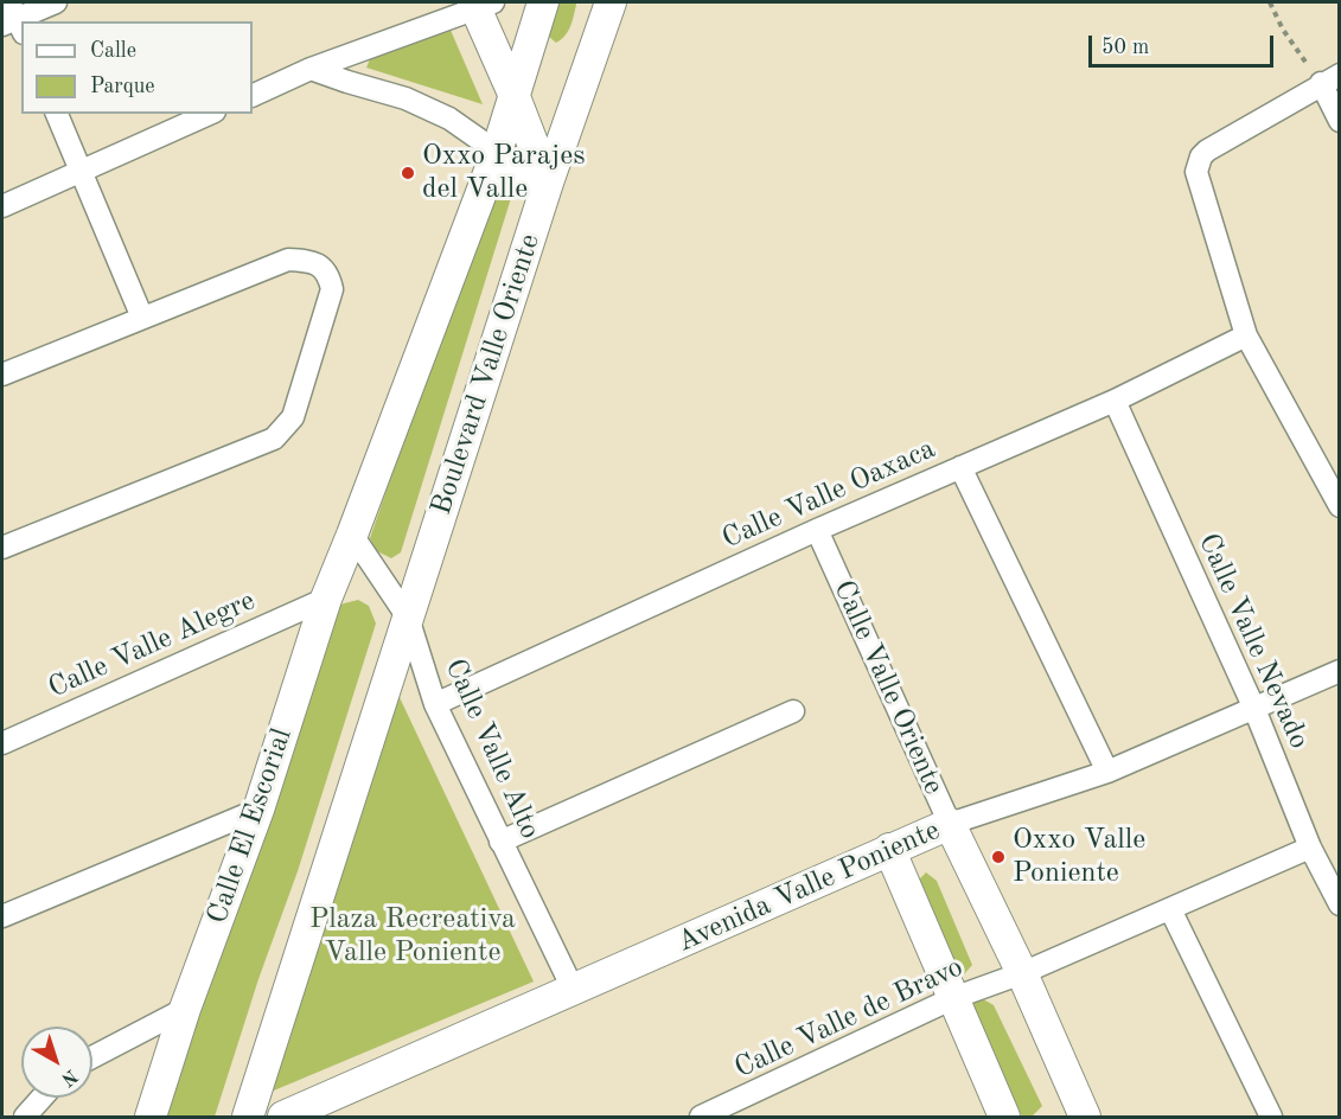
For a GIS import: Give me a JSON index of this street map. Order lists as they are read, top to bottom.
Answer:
{
  "streets": {
    "street": [
      "Boulevard Valle Oriente",
      "Calle Valle Oaxaca",
      "Calle Valle Nevado",
      "Calle Valle Alegre",
      "Calle Valle Oriente",
      "Calle Valle Alto",
      "Calle El Escorial",
      "Avenida Valle Poniente",
      "Calle Valle de Bravo"
    ]
  },
  "crossings": [
    ["Boulevard Valle Oriente", "Calle Valle Alto"],
    ["Calle Valle Oaxaca", "Calle Valle Nevado"],
    ["Calle Valle Oaxaca", "Calle Valle Oriente"],
    ["Calle Valle Oaxaca", "Calle Valle Alto"],
    ["Calle Valle Nevado", "Avenida Valle Poniente"],
    ["Calle Valle Nevado", "Calle Valle de Bravo"],
    ["Calle Valle Alegre", "Calle El Escorial"],
    ["Calle Valle Oriente", "Avenida Valle Poniente"],
    ["Calle Valle Oriente", "Calle Valle de Bravo"],
    ["Calle Valle Alto", "Calle El Escorial"],
    ["Calle Valle Alto", "Avenida Valle Poniente"]
  ],
  "parks": ["Plaza Recreativa Valle Poniente"],
  "places": ["Oxxo Parajes del Valle", "Oxxo Valle Poniente"],
  "legend": ["Calle", "Parque"],
  "scale_bar": "50 m",
  "north": "bottom right"
}
